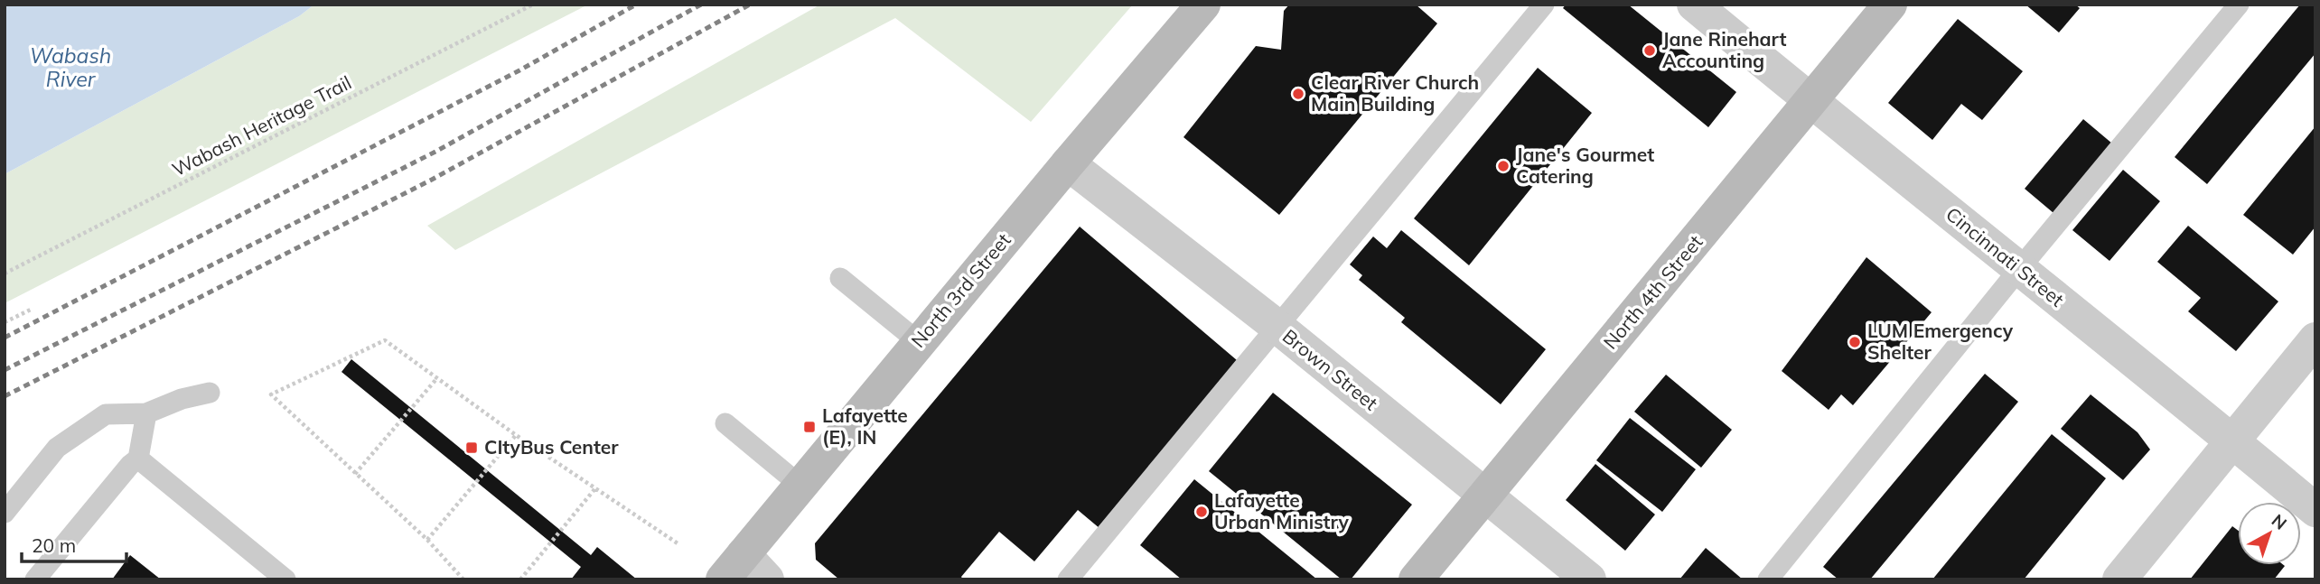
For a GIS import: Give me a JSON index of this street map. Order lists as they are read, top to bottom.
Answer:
{
  "streets": {
    "street": [
      "Cincinnati Street",
      "North 3rd Street",
      "North 4th Street",
      "Brown Street"
    ],
    "path": ["Wabash Heritage Trail"]
  },
  "crossings": [
    ["Cincinnati Street", "North 4th Street"],
    ["North 3rd Street", "Brown Street"],
    ["North 4th Street", "Brown Street"]
  ],
  "water": ["Wabash River"],
  "places": {
    "other": [
      "Jane Rinehart Accounting",
      "Clear River Church Main Building",
      "Jane's Gourmet Catering",
      "LUM Emergency Shelter",
      "Lafayette Urban Ministry"
    ],
    "transit": ["Lafayette (E), IN", "CItyBus Center"]
  },
  "scale_bar": "20 m",
  "north": "top right"
}
